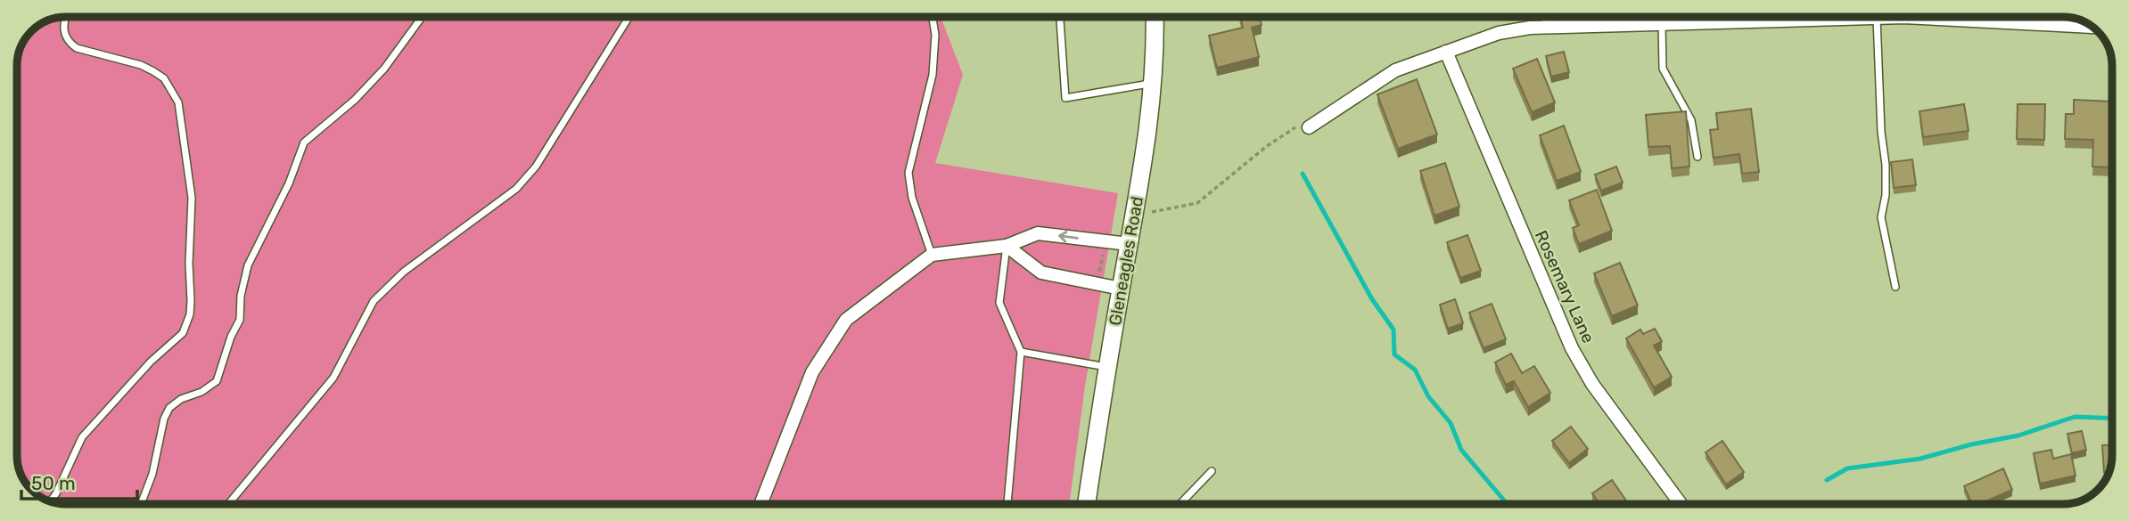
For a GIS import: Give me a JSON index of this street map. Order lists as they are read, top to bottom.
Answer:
{
  "streets": {
    "street": ["Gleneagles Road", "Rosemary Lane"]
  },
  "scale_bar": "50 m"
}
